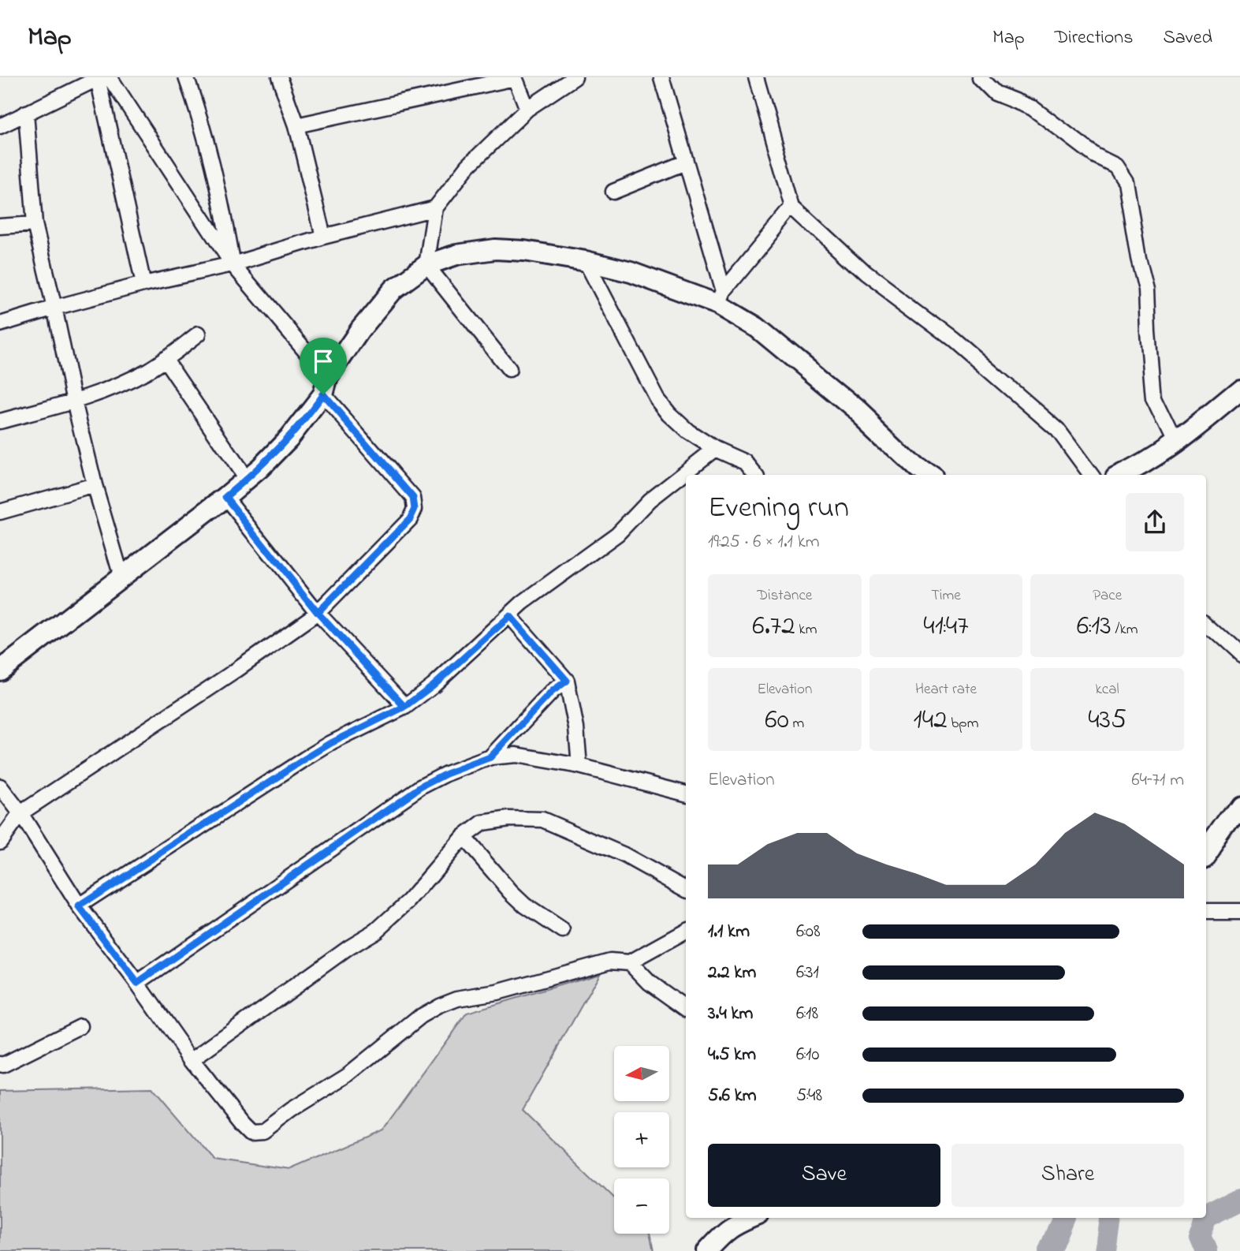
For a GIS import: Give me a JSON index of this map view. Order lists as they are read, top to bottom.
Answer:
{
  "north": "left",
  "page": {
    "header": "Map",
    "nav": ["Map", "Directions", "Saved"],
    "heading": ["Evening run", "19:25 · 6 × 1.1 km"],
    "stats": [
      ["Distance", "6.72 km"],
      ["Time", "41:47"],
      ["Pace", "6:13 /km"],
      ["Elevation", "60 m"],
      ["Heart rate", "142 bpm"],
      ["kcal", "435"]
    ],
    "chart": ["Elevation", "64–71 m"],
    "list": [
      {
        "name": "1.1 km",
        "note": "6:08"
      },
      {
        "name": "2.2 km",
        "note": "6:31"
      },
      {
        "name": "3.4 km",
        "note": "6:18"
      },
      {
        "name": "4.5 km",
        "note": "6:10"
      },
      {
        "name": "5.6 km",
        "note": "5:48"
      }
    ],
    "map_buttons": ["+", "−"],
    "buttons": ["Save", "Share"]
  }
}
